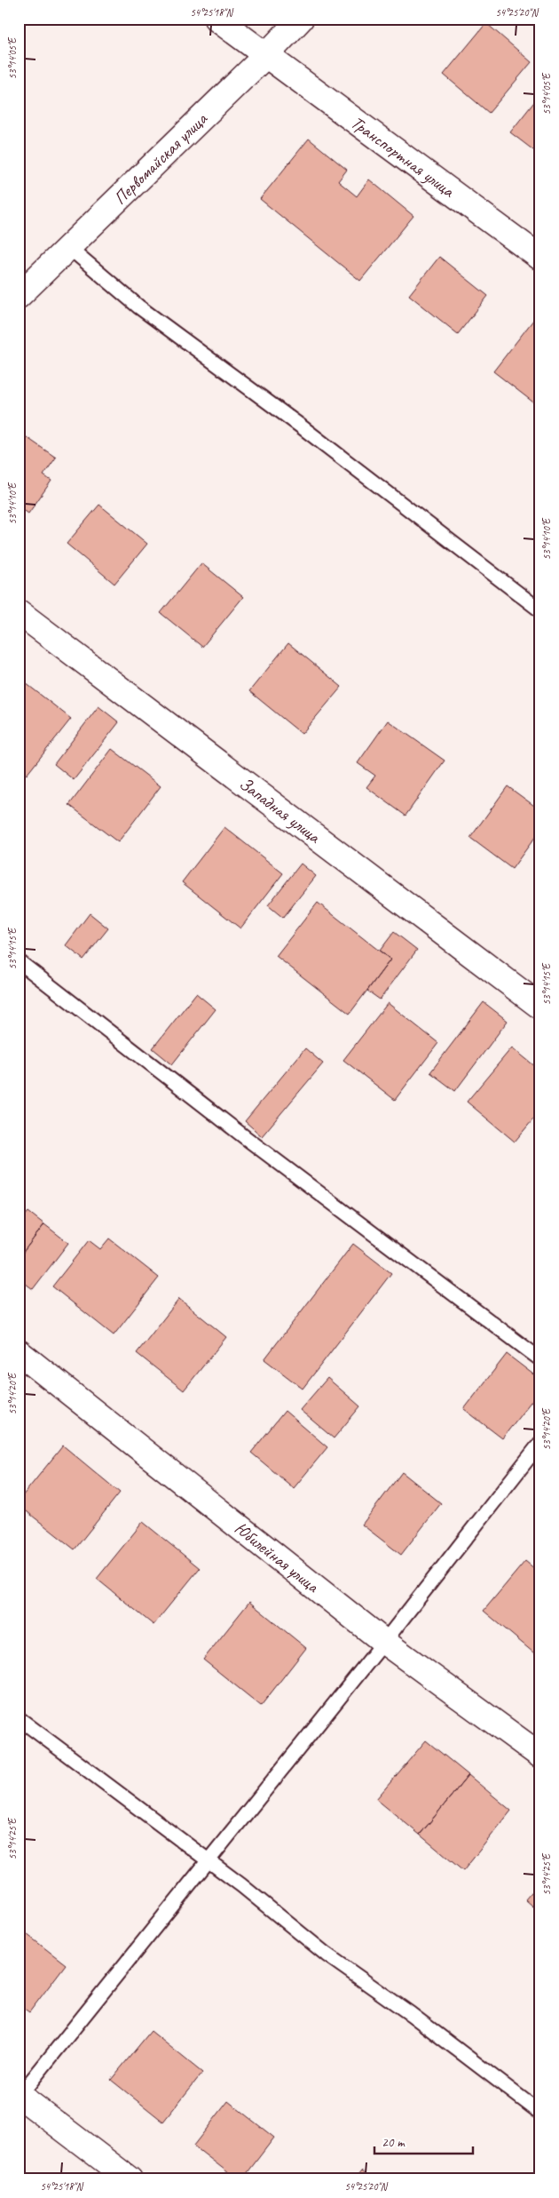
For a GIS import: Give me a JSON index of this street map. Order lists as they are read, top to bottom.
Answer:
{
  "streets": {
    "street": [
      "Транспортная улица",
      "Первомайская улица",
      "Западная улица",
      "Юбилейная улица"
    ]
  },
  "crossings": [
    ["Транспортная улица", "Первомайская улица"]
  ],
  "scale_bar": "20 m",
  "coordinates": [
    "54°25'18\"N",
    "54°25'20\"N",
    "53°14'05\"E",
    "53°14'10\"E",
    "53°14'15\"E",
    "53°14'20\"E",
    "53°14'25\"E"
  ]
}
